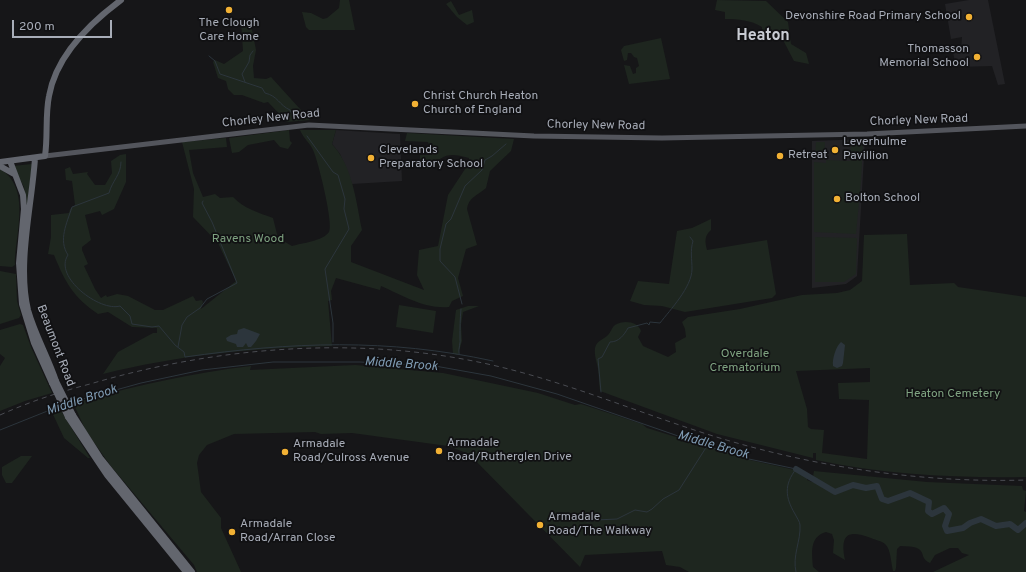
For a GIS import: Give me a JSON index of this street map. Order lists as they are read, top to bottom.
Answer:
{
  "streets": {
    "highway": ["Chorley New Road", "Beaumont Road"]
  },
  "crossings": [
    ["Chorley New Road", "Beaumont Road"]
  ],
  "districts": ["Heaton"],
  "water": ["Middle Brook"],
  "parks": ["Ravens Wood", "Overdale Crematorium", "Heaton Cemetery"],
  "places": [
    "The Clough Care Home",
    "Devonshire Road Primary School",
    "Thomasson Memorial School",
    "Christ Church Heaton Church of England",
    "Leverhulme Pavillion",
    "Retreat",
    "Clevelands Preparatory School",
    "Bolton School",
    "Armadale Road/Rutherglen Drive",
    "Armadale Road/Culross Avenue",
    "Armadale Road/The Walkway",
    "Armadale Road/Arran Close"
  ],
  "scale_bar": "200 m"
}
